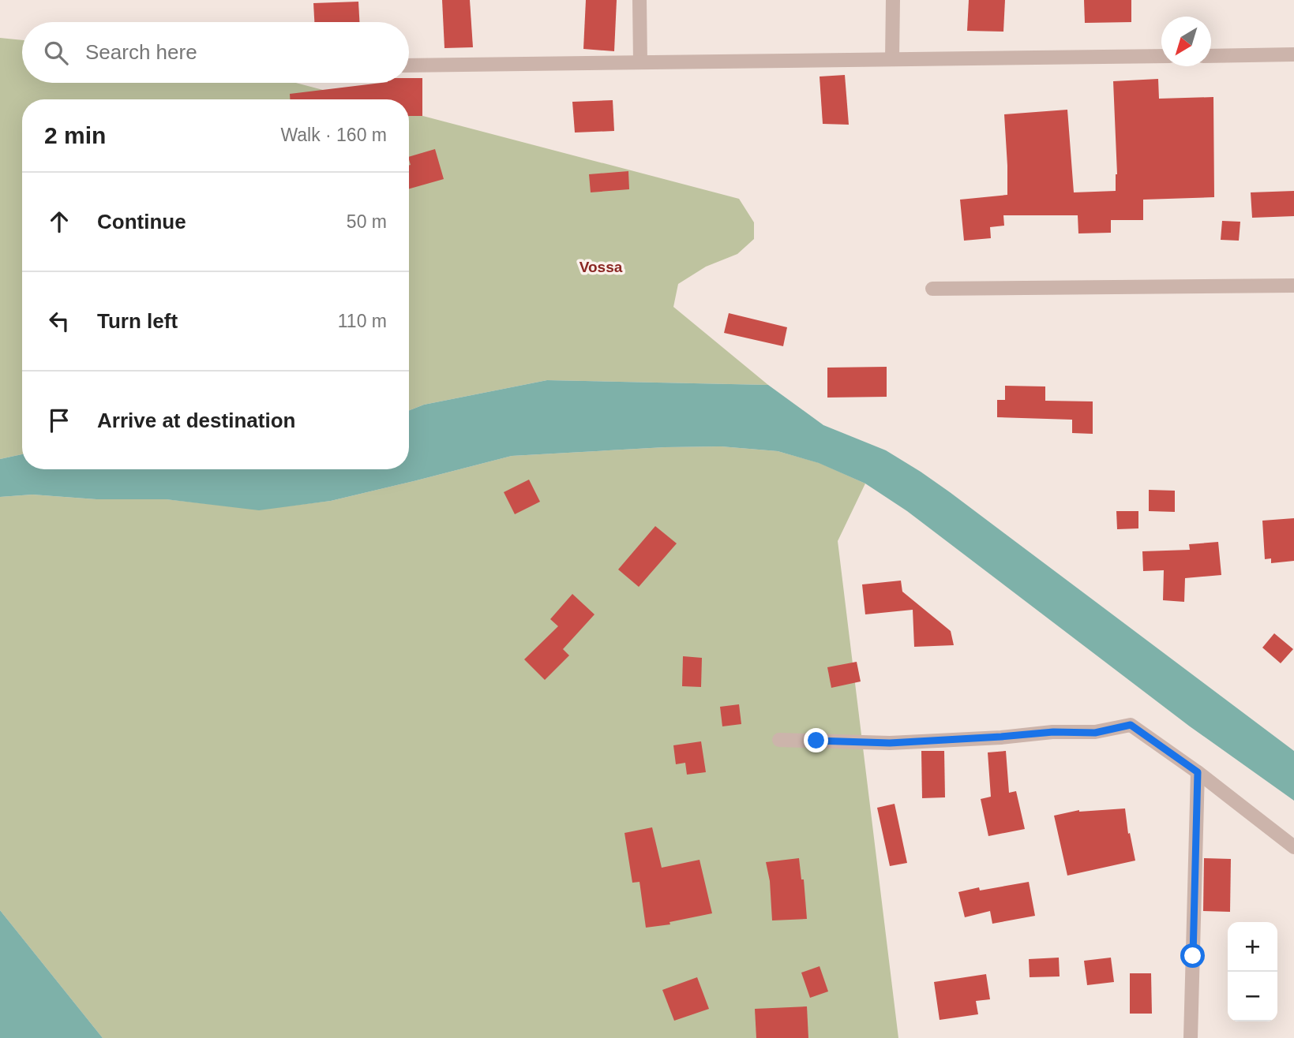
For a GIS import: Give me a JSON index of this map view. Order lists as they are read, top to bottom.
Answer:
{
  "districts": ["Vossa"],
  "north": "bottom left",
  "page": {
    "search": "Search here",
    "heading": ["2 min", "Walk · 160 m"],
    "list": [
      ["Continue", "50 m"],
      ["Turn left", "110 m"],
      "Arrive at destination"
    ],
    "map_buttons": ["+", "−"]
  }
}
